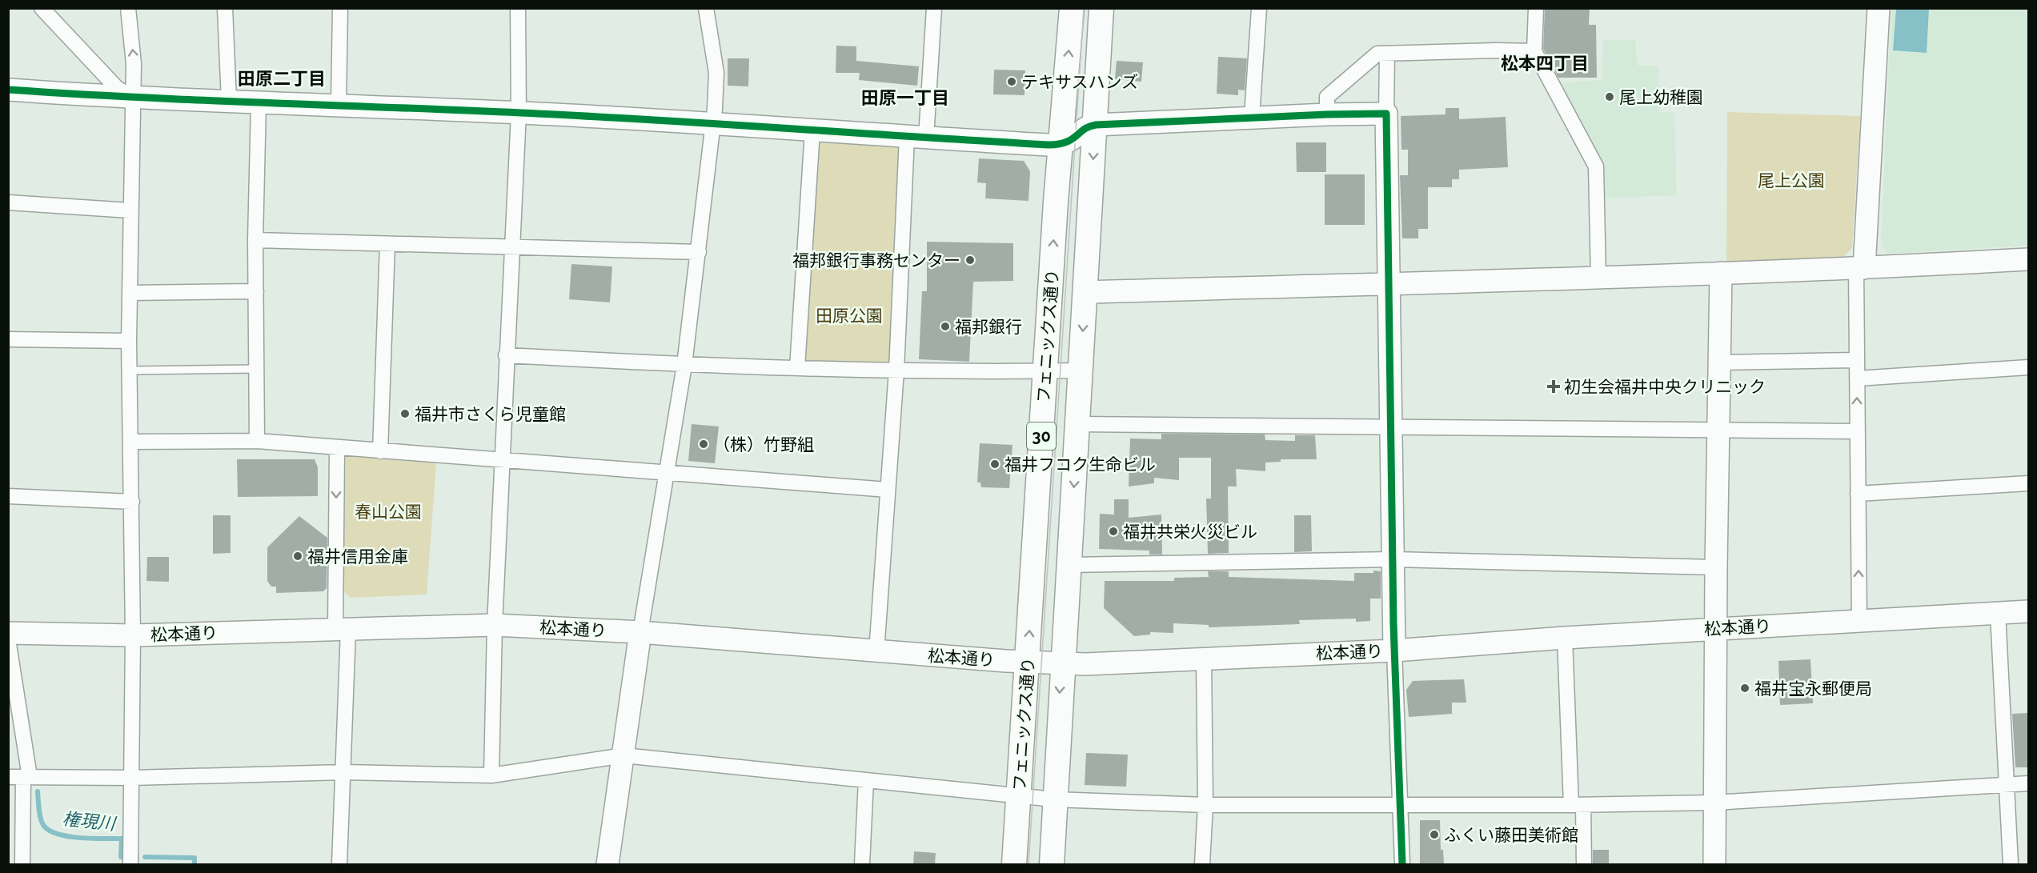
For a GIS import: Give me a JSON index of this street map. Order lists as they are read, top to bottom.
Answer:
{
  "streets": {
    "main road": ["フェニックス通り", "30"],
    "street": ["松本通り"]
  },
  "crossings": [
    ["フェニックス通り", "松本通り"]
  ],
  "districts": ["松本四丁目", "田原二丁目", "田原一丁目"],
  "water": ["権現川"],
  "parks": ["尾上公園", "田原公園", "春山公園"],
  "places": {
    "other": [
      "テキサスハンズ",
      "尾上幼稚園",
      "福邦銀行事務センター",
      "福邦銀行",
      "福井市さくら児童館",
      "（株）竹野組",
      "福井フコク生命ビル",
      "福井共栄火災ビル",
      "福井信用金庫",
      "福井宝永郵便局",
      "ふくい藤田美術館"
    ],
    "health": ["初生会福井中央クリニック"]
  }
}
